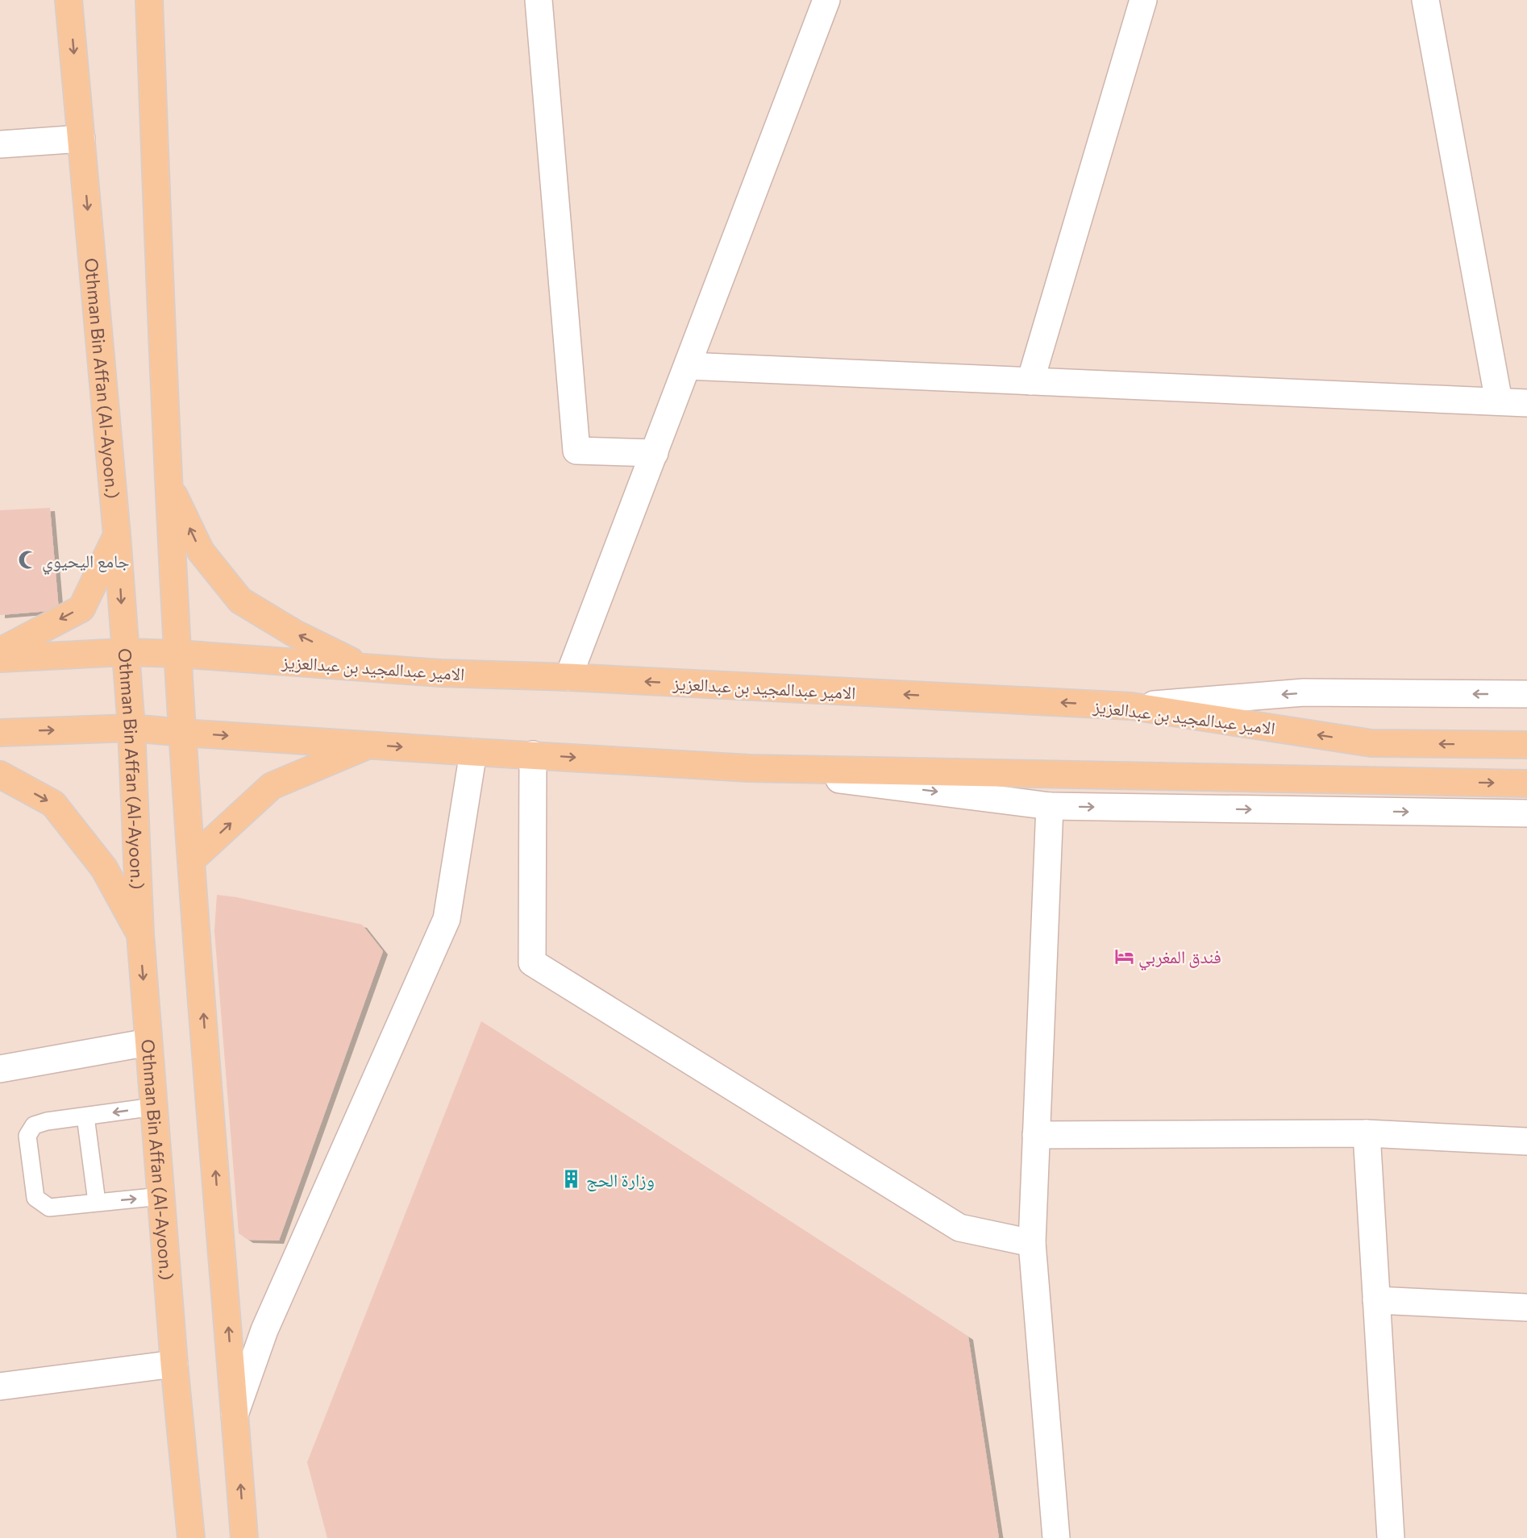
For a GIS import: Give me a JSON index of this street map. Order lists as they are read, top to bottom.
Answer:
{
  "streets": {
    "main road": ["Othman Bin Affan (Al-Ayoon.)", "الامير عبدالمجيد بن عبدالعزيز"]
  },
  "crossings": [
    ["Othman Bin Affan (Al-Ayoon.)", "الامير عبدالمجيد بن عبدالعزيز"]
  ],
  "places": {
    "mosque": ["جامع اليحيوي"],
    "hotel": ["فندق المغربي"],
    "building": ["وزارة الحج"]
  }
}
